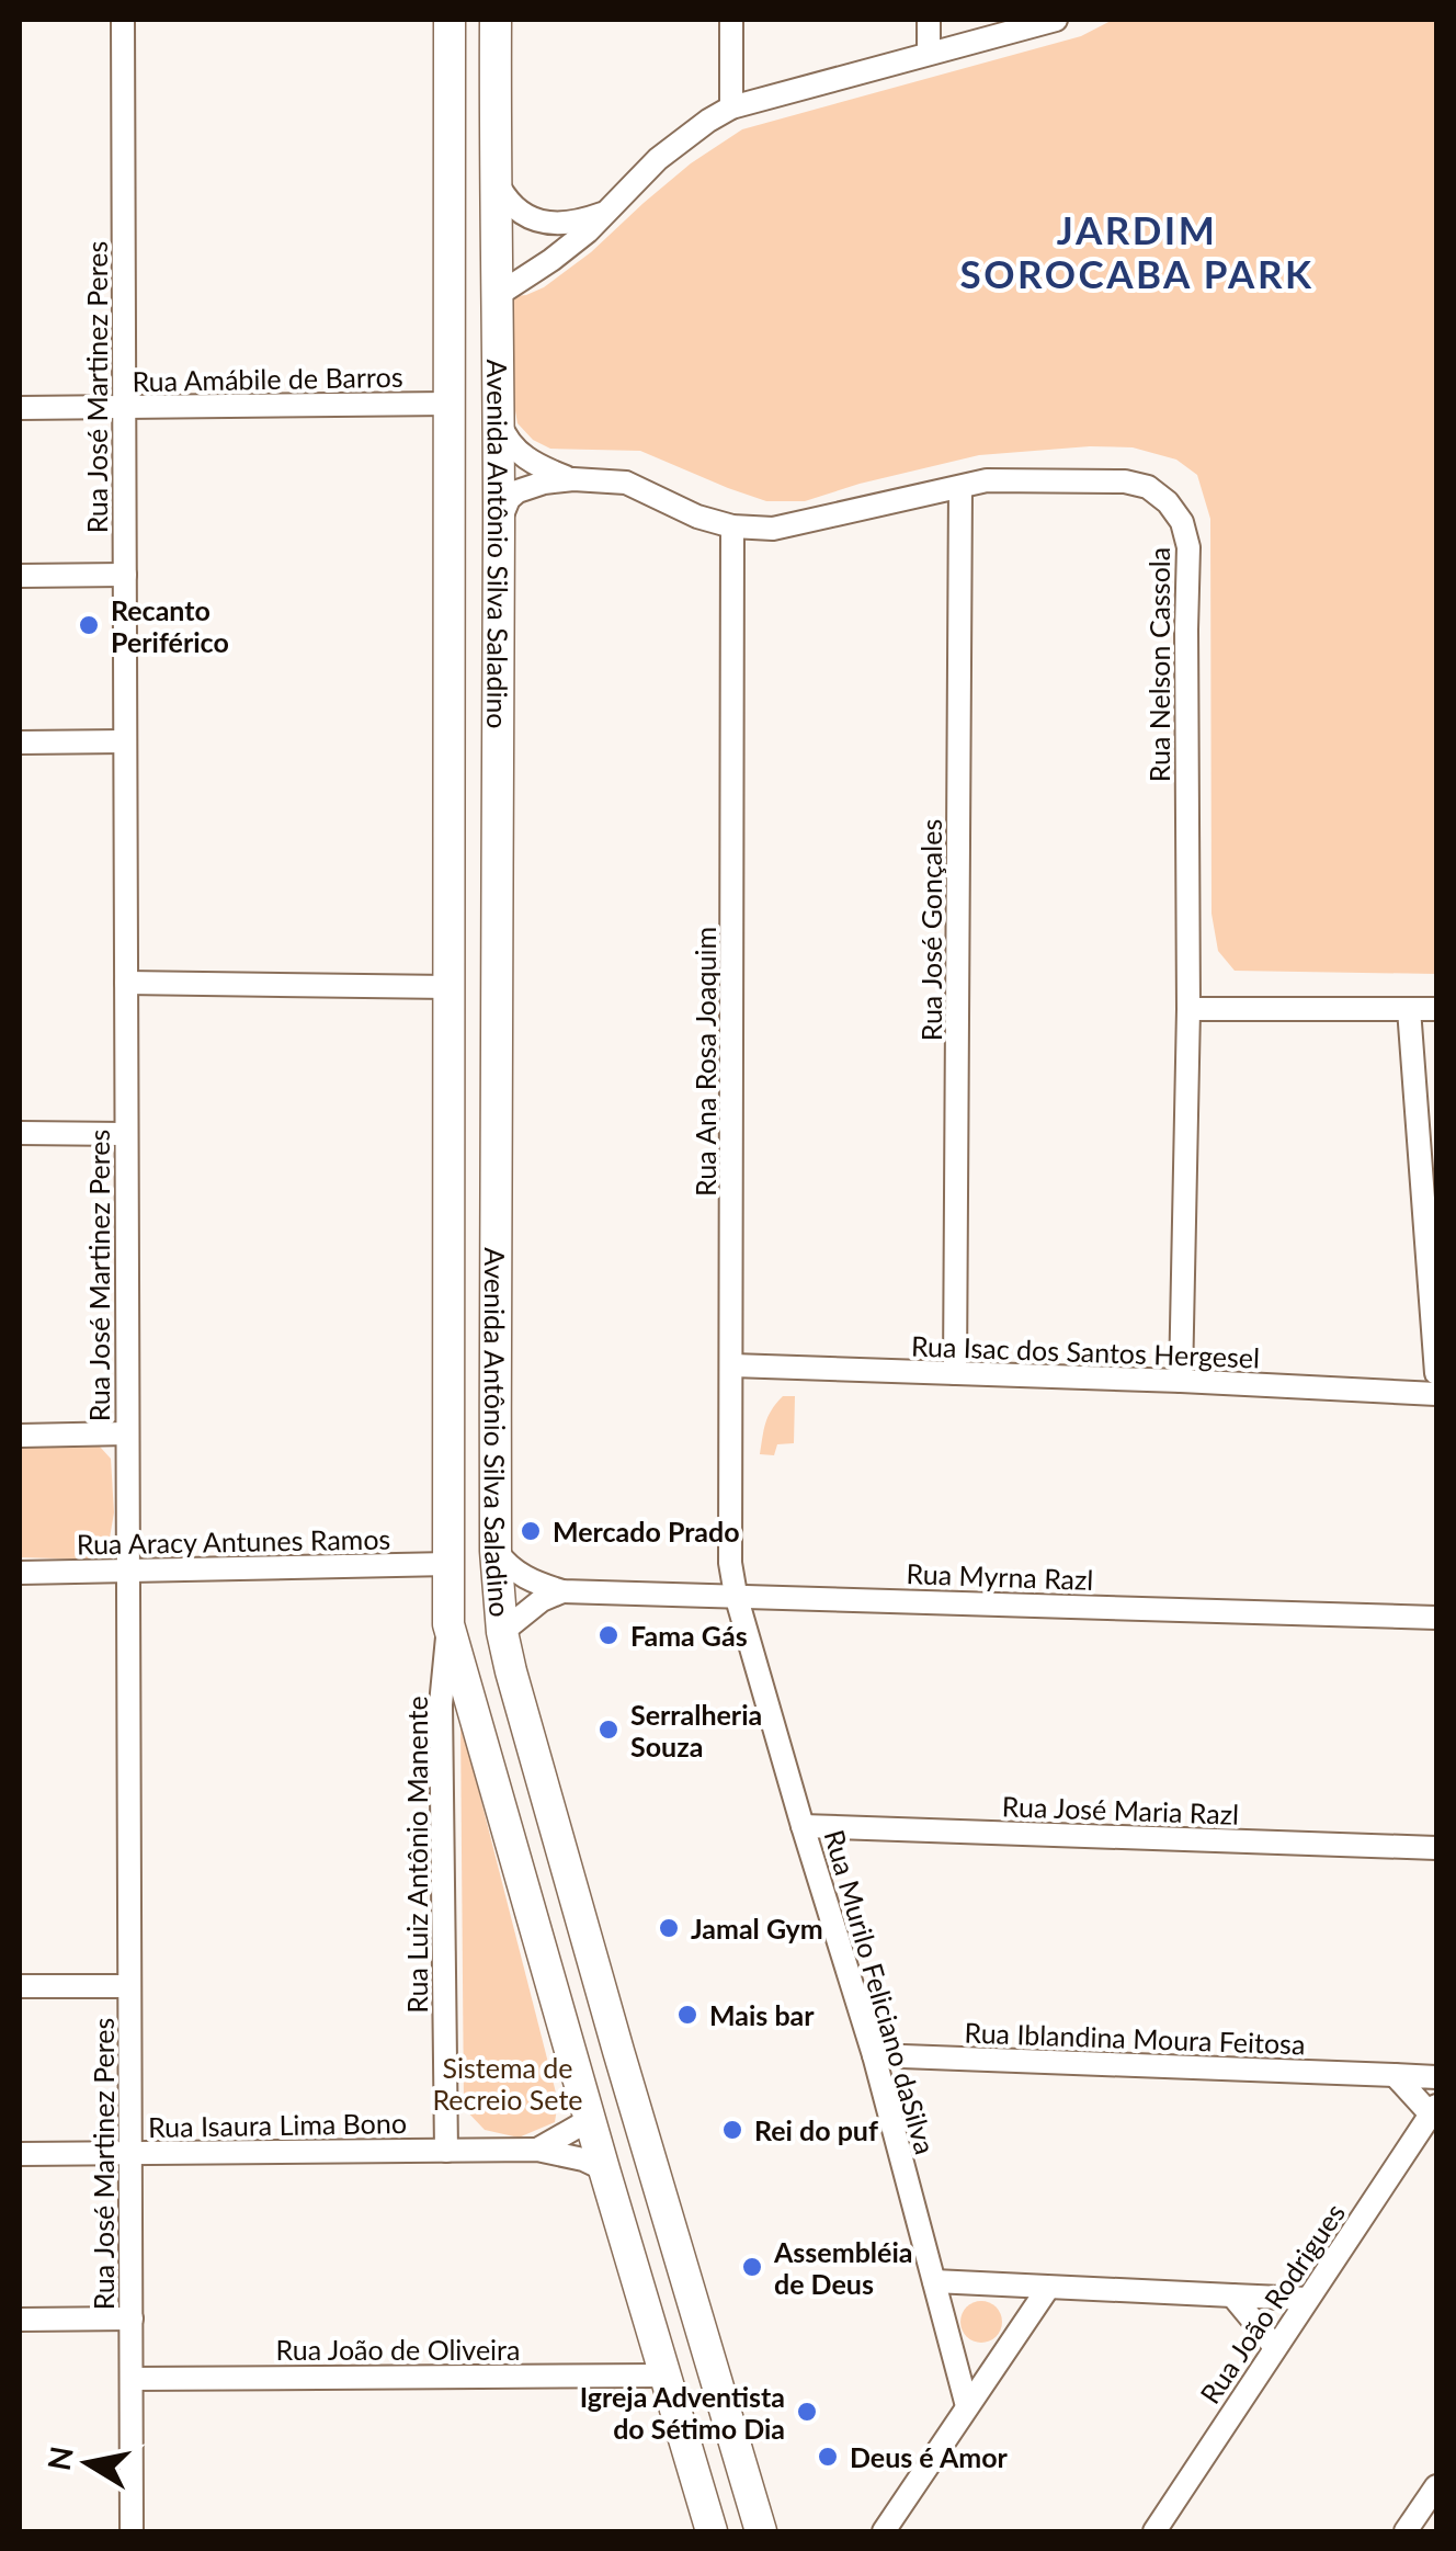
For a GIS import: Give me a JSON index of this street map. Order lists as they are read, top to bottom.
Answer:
{
  "streets": {
    "main road": ["Avenida Antônio Silva Saladino"],
    "street": [
      "Rua Amábile de Barros",
      "Rua José Martinez Peres",
      "Rua Nelson Cassola",
      "Rua José Gonçales",
      "Rua Ana Rosa Joaquim",
      "Rua Isac dos Santos Hergesel",
      "Rua Aracy Antunes Ramos",
      "Rua Myrna Razl",
      "Rua José Maria Razl",
      "Rua Luiz Antônio Manente",
      "Rua Murilo Feliciano daSilva",
      "Rua Iblandina Moura Feitosa",
      "Rua Isaura Lima Bono",
      "Rua João Rodrigues",
      "Rua João de Oliveira"
    ]
  },
  "crossings": [
    ["Rua Amábile de Barros", "Rua José Martinez Peres"],
    ["Rua Amábile de Barros", "Avenida Antônio Silva Saladino"],
    ["Rua José Martinez Peres", "Rua Aracy Antunes Ramos"],
    ["Rua José Martinez Peres", "Rua Isaura Lima Bono"],
    ["Rua José Martinez Peres", "Rua João de Oliveira"],
    ["Avenida Antônio Silva Saladino", "Rua Nelson Cassola"],
    ["Avenida Antônio Silva Saladino", "Rua Aracy Antunes Ramos"],
    ["Avenida Antônio Silva Saladino", "Rua Myrna Razl"],
    ["Avenida Antônio Silva Saladino", "Rua Luiz Antônio Manente"],
    ["Avenida Antônio Silva Saladino", "Rua Isaura Lima Bono"],
    ["Rua Nelson Cassola", "Rua José Gonçales"],
    ["Rua Nelson Cassola", "Rua Ana Rosa Joaquim"],
    ["Rua Nelson Cassola", "Rua Isac dos Santos Hergesel"],
    ["Rua José Gonçales", "Rua Isac dos Santos Hergesel"],
    ["Rua Ana Rosa Joaquim", "Rua Isac dos Santos Hergesel"],
    ["Rua Ana Rosa Joaquim", "Rua Myrna Razl"],
    ["Rua Ana Rosa Joaquim", "Rua Murilo Feliciano daSilva"],
    ["Rua Myrna Razl", "Rua Murilo Feliciano daSilva"],
    ["Rua José Maria Razl", "Rua Murilo Feliciano daSilva"],
    ["Rua Luiz Antônio Manente", "Rua Isaura Lima Bono"],
    ["Rua Murilo Feliciano daSilva", "Rua Iblandina Moura Feitosa"]
  ],
  "districts": ["JARDIM SOROCABA PARK"],
  "parks": ["Sistema de Recreio Sete"],
  "places": [
    "Recanto Periférico",
    "Mercado Prado",
    "Fama Gás",
    "Serralheria Souza",
    "Jamal Gym",
    "Mais bar",
    "Rei do puf",
    "Assembléia de Deus",
    "Igreja Adventista do Sétimo Dia",
    "Deus é Amor"
  ],
  "north": "left"
}
